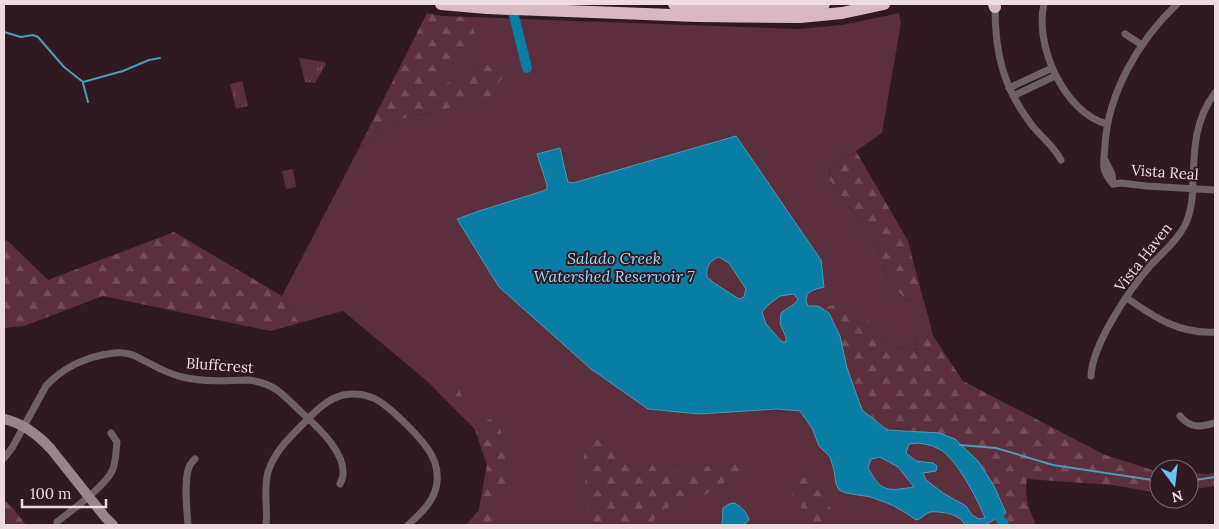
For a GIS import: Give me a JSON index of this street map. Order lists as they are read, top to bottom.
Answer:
{
  "streets": {
    "street": ["Vista Real", "Vista Haven", "Bluffcrest"]
  },
  "crossings": [
    ["Vista Real", "Vista Haven"]
  ],
  "water": ["Salado Creek Watershed Reservoir 7"],
  "scale_bar": "100 m",
  "north": "bottom"
}
